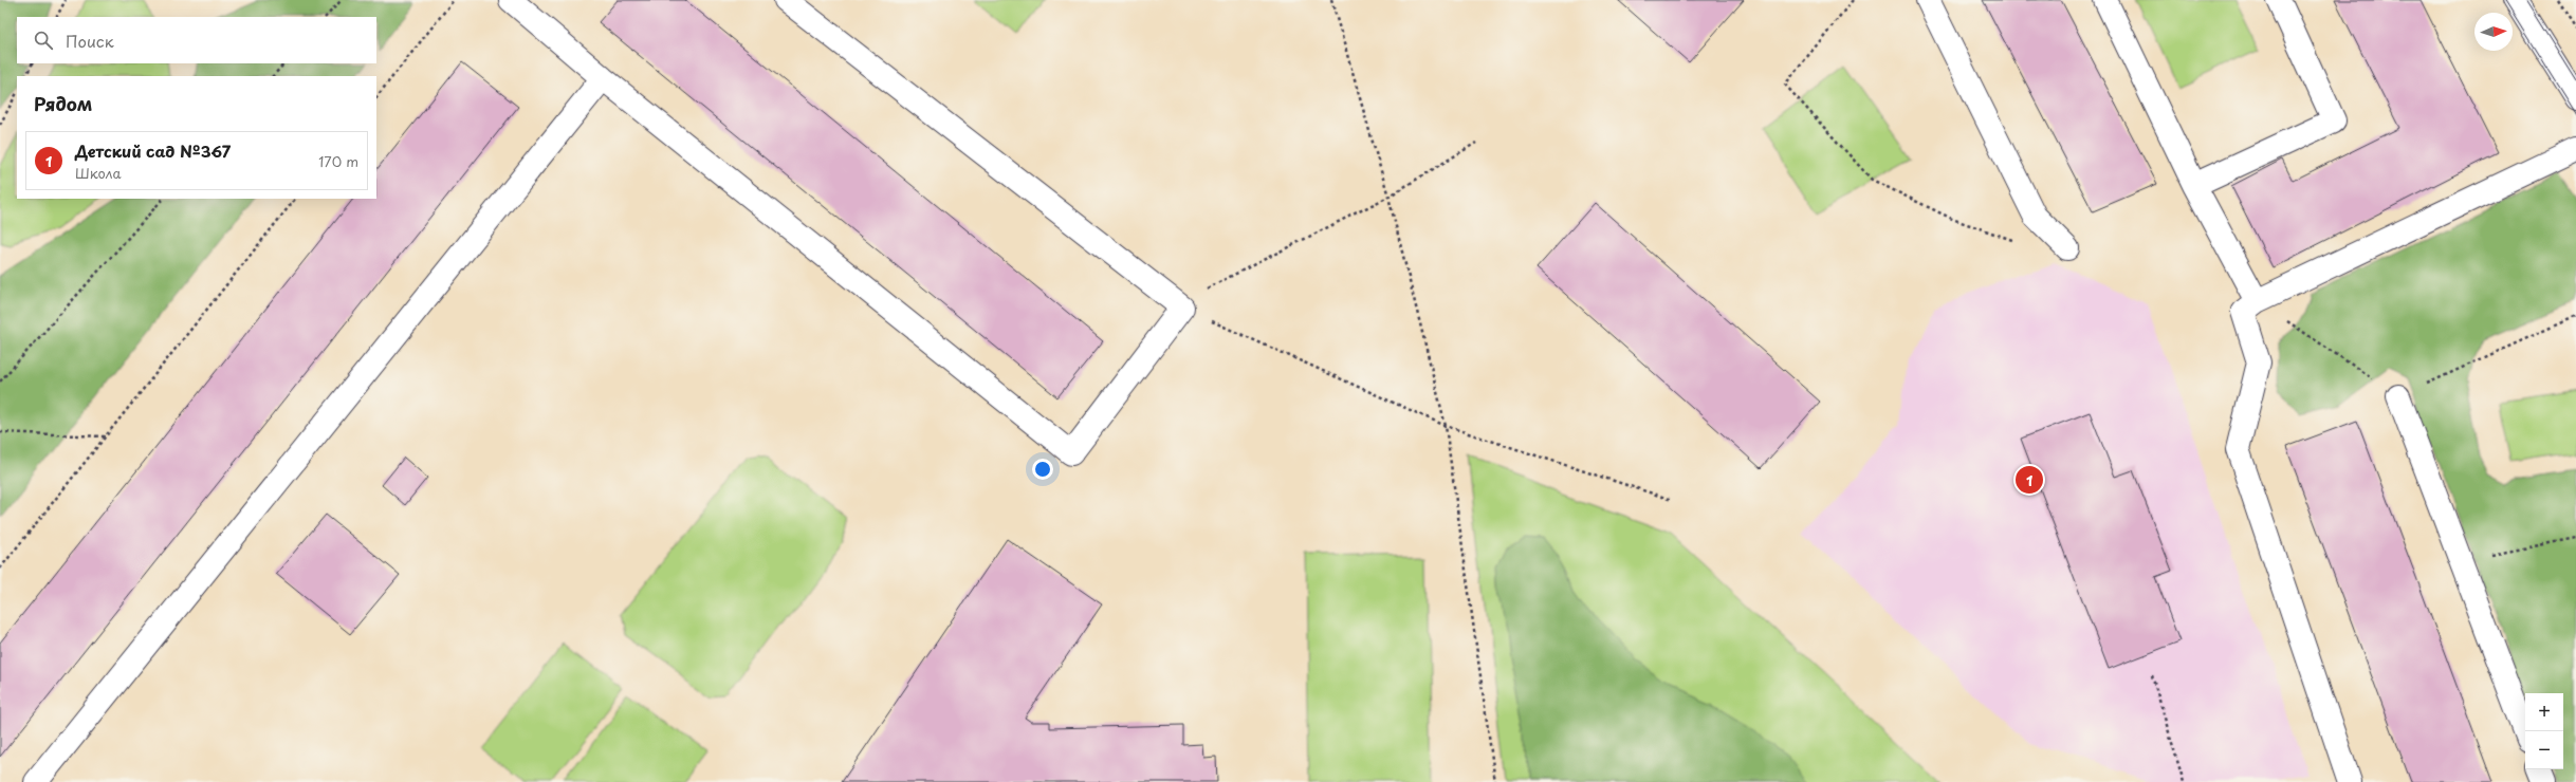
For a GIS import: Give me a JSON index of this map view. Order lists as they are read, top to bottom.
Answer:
{
  "north": "right",
  "page": {
    "search": "Поиск",
    "heading": "Рядом",
    "list": [
      {
        "mark": "1",
        "name": "Детский сад №367",
        "note": "Школа",
        "value": "170 m"
      }
    ],
    "pins": "1",
    "map_buttons": ["+", "−"]
  }
}
